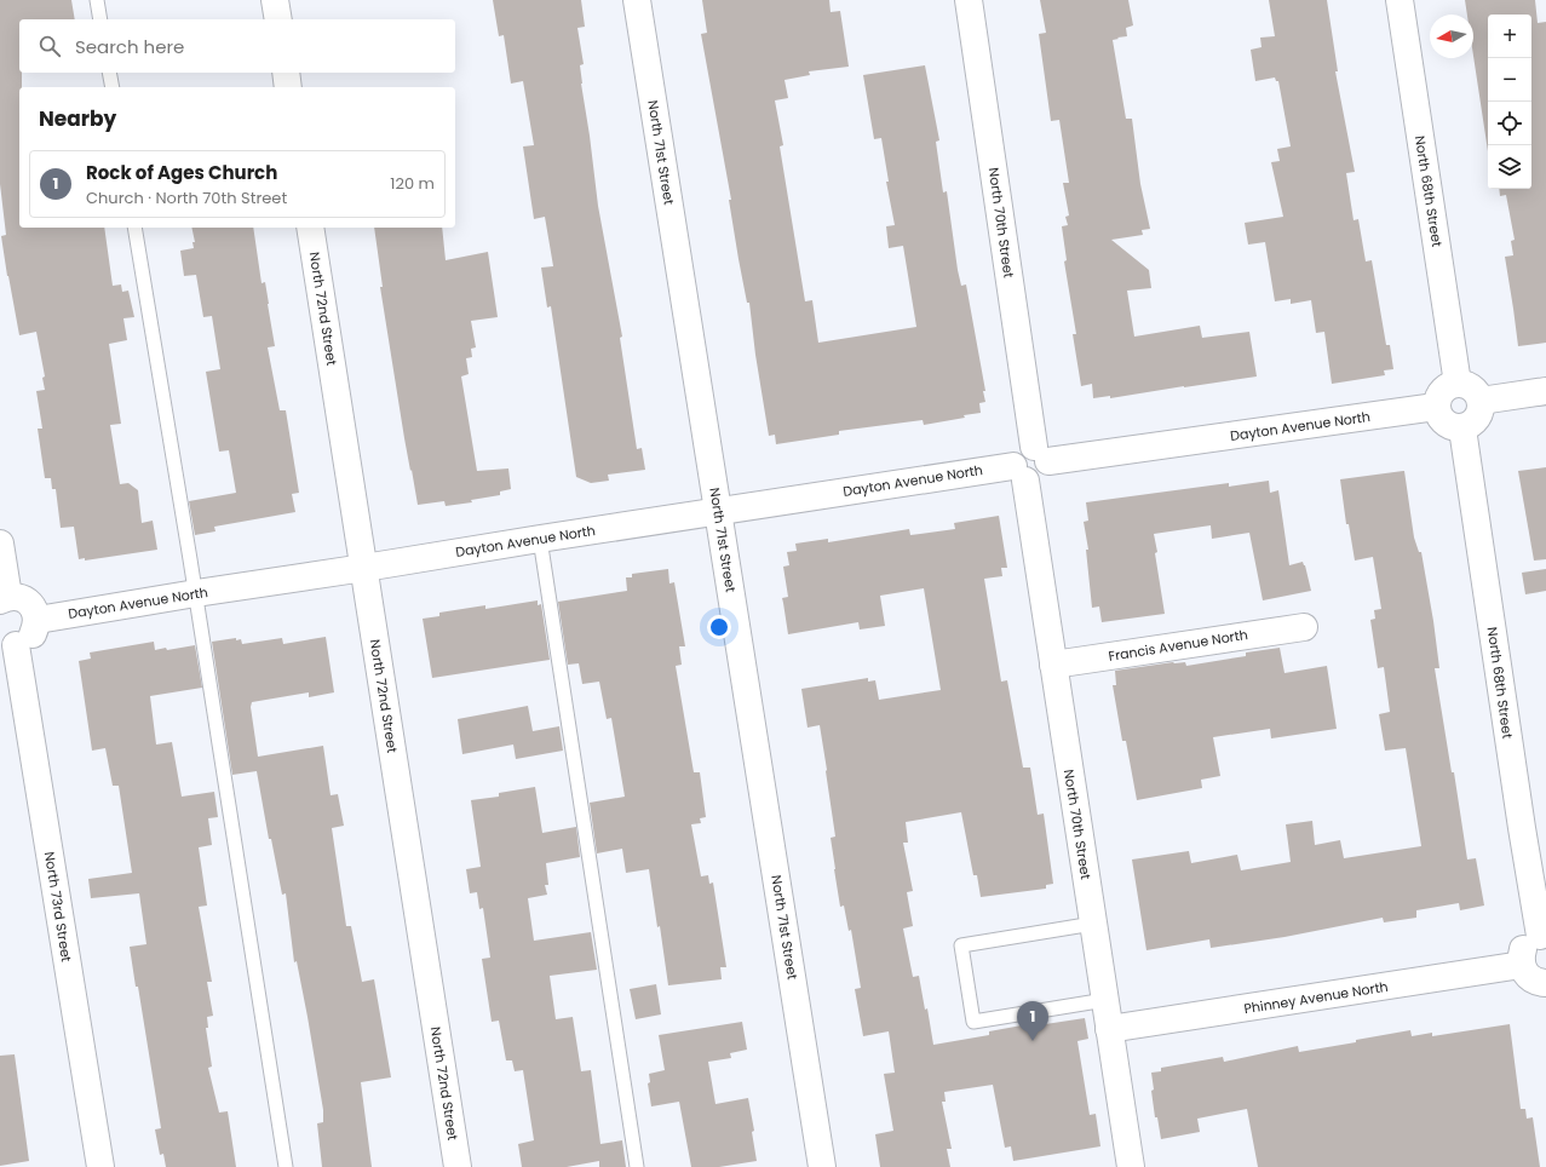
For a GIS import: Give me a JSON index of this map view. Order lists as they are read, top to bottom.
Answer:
{
  "streets": {
    "street": [
      "North 71st Street",
      "North 68th Street",
      "North 70th Street",
      "North 72nd Street",
      "Dayton Avenue North",
      "Francis Avenue North",
      "North 73rd Street",
      "Phinney Avenue North"
    ]
  },
  "crossings": [
    ["North 71st Street", "Dayton Avenue North"],
    ["North 68th Street", "Dayton Avenue North"],
    ["North 70th Street", "Dayton Avenue North"],
    ["North 70th Street", "Francis Avenue North"],
    ["North 70th Street", "Phinney Avenue North"],
    ["North 72nd Street", "Dayton Avenue North"]
  ],
  "north": "left",
  "page": {
    "map_buttons": ["+", "−"],
    "search": "Search here",
    "heading": "Nearby",
    "list": [
      {
        "mark": "1",
        "name": "Rock of Ages Church",
        "note": "Church · North 70th Street",
        "value": "120 m"
      }
    ],
    "pins": "1"
  }
}
